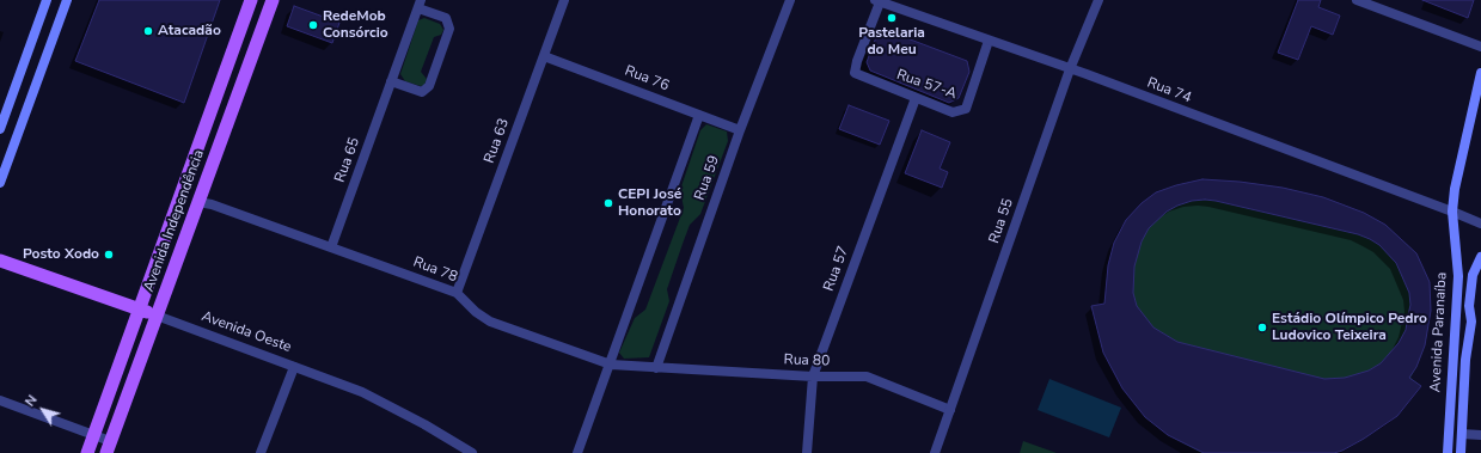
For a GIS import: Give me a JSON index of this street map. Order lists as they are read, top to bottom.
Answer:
{
  "streets": {
    "main road": ["Avenida Independência", "Avenida Oeste", "Avenida Paranaíba"],
    "street": [
      "Rua 76",
      "Rua 57-A",
      "Rua 74",
      "Rua 63",
      "Rua 65",
      "Rua 59",
      "Rua 55",
      "Rua 57",
      "Rua 78",
      "Rua 80"
    ]
  },
  "crossings": [
    ["Rua 76", "Rua 63"],
    ["Rua 76", "Rua 59"],
    ["Rua 57-A", "Rua 74"],
    ["Rua 57-A", "Rua 57"],
    ["Rua 74", "Rua 55"],
    ["Rua 74", "Avenida Paranaíba"],
    ["Rua 63", "Rua 78"],
    ["Rua 65", "Rua 78"],
    ["Rua 59", "Rua 78"],
    ["Rua 59", "Rua 80"],
    ["Avenida Independência", "Rua 78"],
    ["Avenida Independência", "Avenida Oeste"],
    ["Rua 55", "Rua 80"],
    ["Rua 57", "Rua 80"],
    ["Rua 78", "Rua 80"]
  ],
  "places": [
    "Pastelaria do Meu",
    "RedeMob Consórcio",
    "Atacadão",
    "CEPI José Honorato",
    "Posto Xodo",
    "Estádio Olímpico Pedro Ludovico Teixeira"
  ],
  "north": "top left"
}
